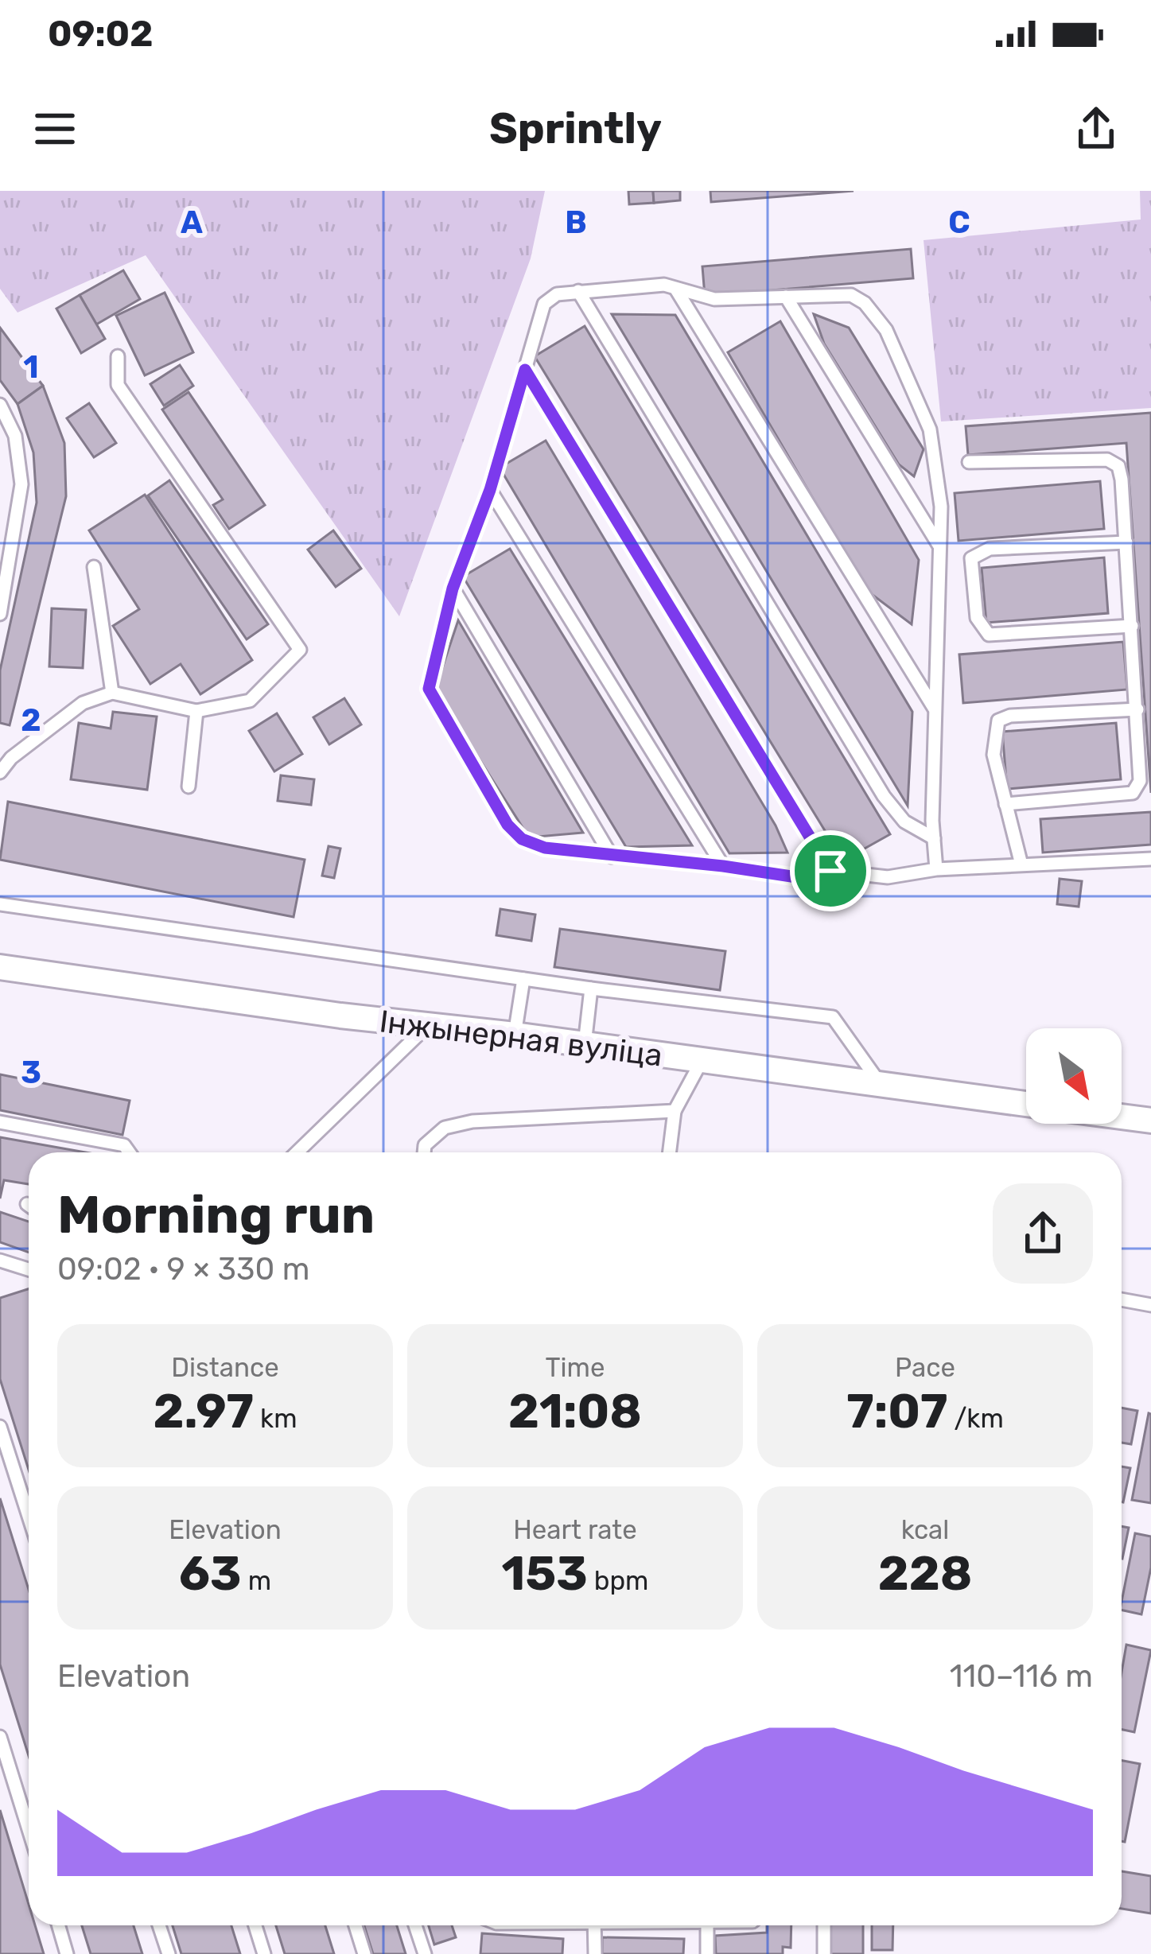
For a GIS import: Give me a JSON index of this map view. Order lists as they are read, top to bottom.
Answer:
{
  "streets": {
    "street": ["Інжынерная вуліца"]
  },
  "north": "bottom right",
  "page": {
    "status": "09:02",
    "header": "Sprintly",
    "heading": ["Morning run", "09:02 · 9 × 330 m"],
    "stats": [
      ["Distance", "2.97 km"],
      ["Time", "21:08"],
      ["Pace", "7:07 /km"],
      ["Elevation", "63 m"],
      ["Heart rate", "153 bpm"],
      ["kcal", "228"]
    ],
    "chart": ["Elevation", "110–116 m"]
  },
  "grid": {
    "columns": ["A", "B", "C"],
    "rows": ["1", "2", "3"]
  }
}
